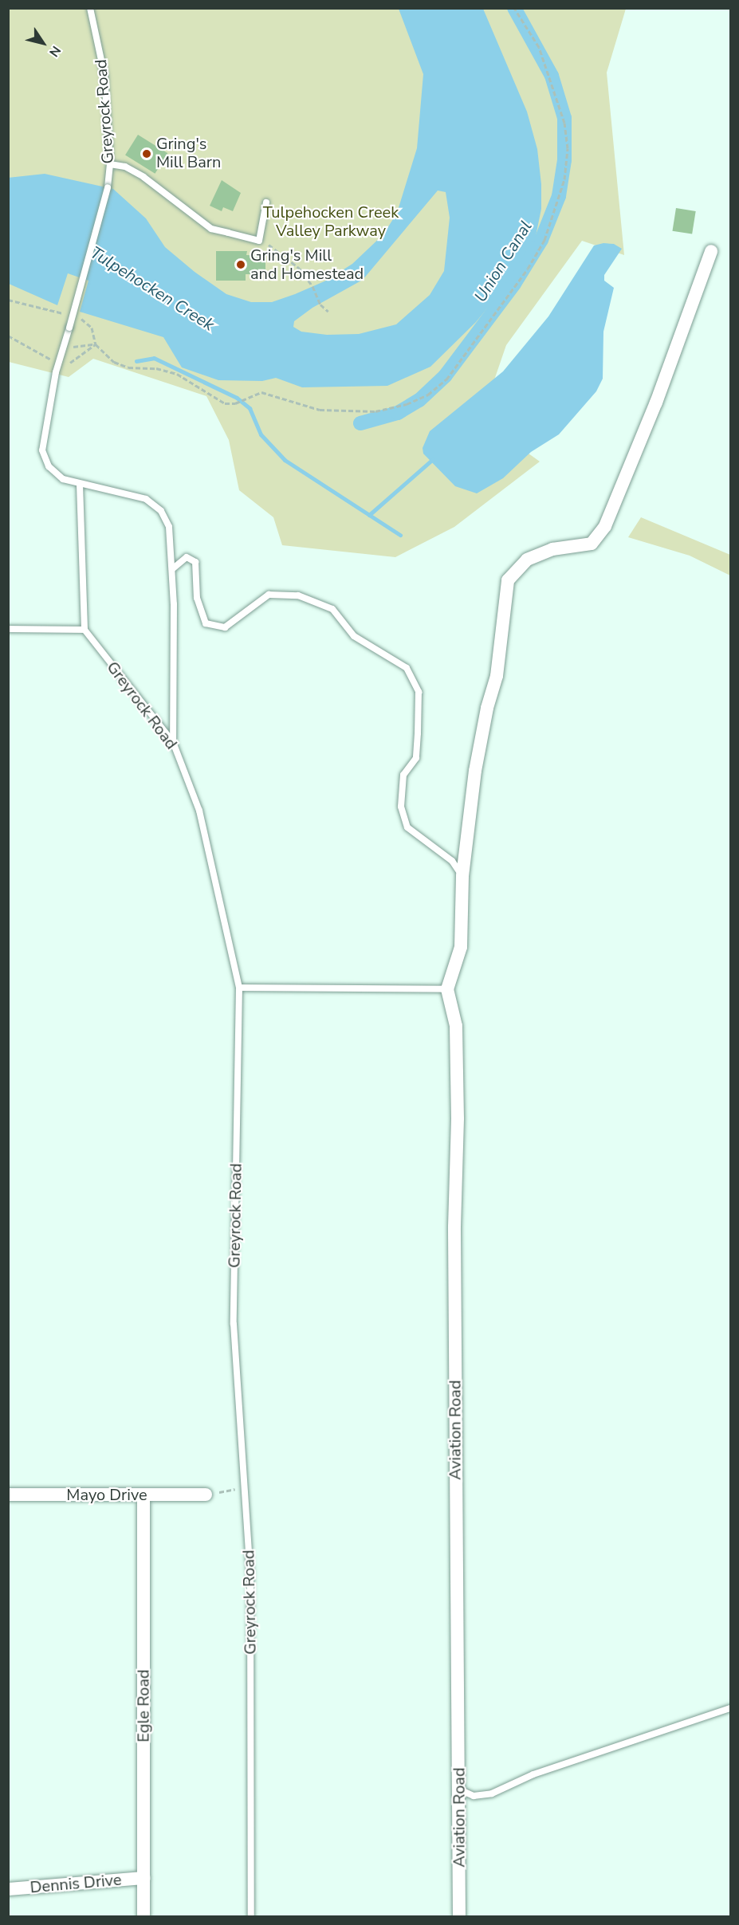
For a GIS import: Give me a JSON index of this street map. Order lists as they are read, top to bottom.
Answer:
{
  "streets": {
    "street": [
      "Aviation Road",
      "Mayo Drive",
      "Egle Road",
      "Dennis Drive"
    ],
    "lane": ["Greyrock Road"]
  },
  "crossings": [
    ["Mayo Drive", "Egle Road"],
    ["Egle Road", "Dennis Drive"]
  ],
  "water": ["Union Canal", "Tulpehocken Creek"],
  "parks": ["Tulpehocken Creek Valley Parkway"],
  "places": ["Gring's Mill Barn", "Gring's Mill and Homestead"],
  "north": "bottom right"
}
